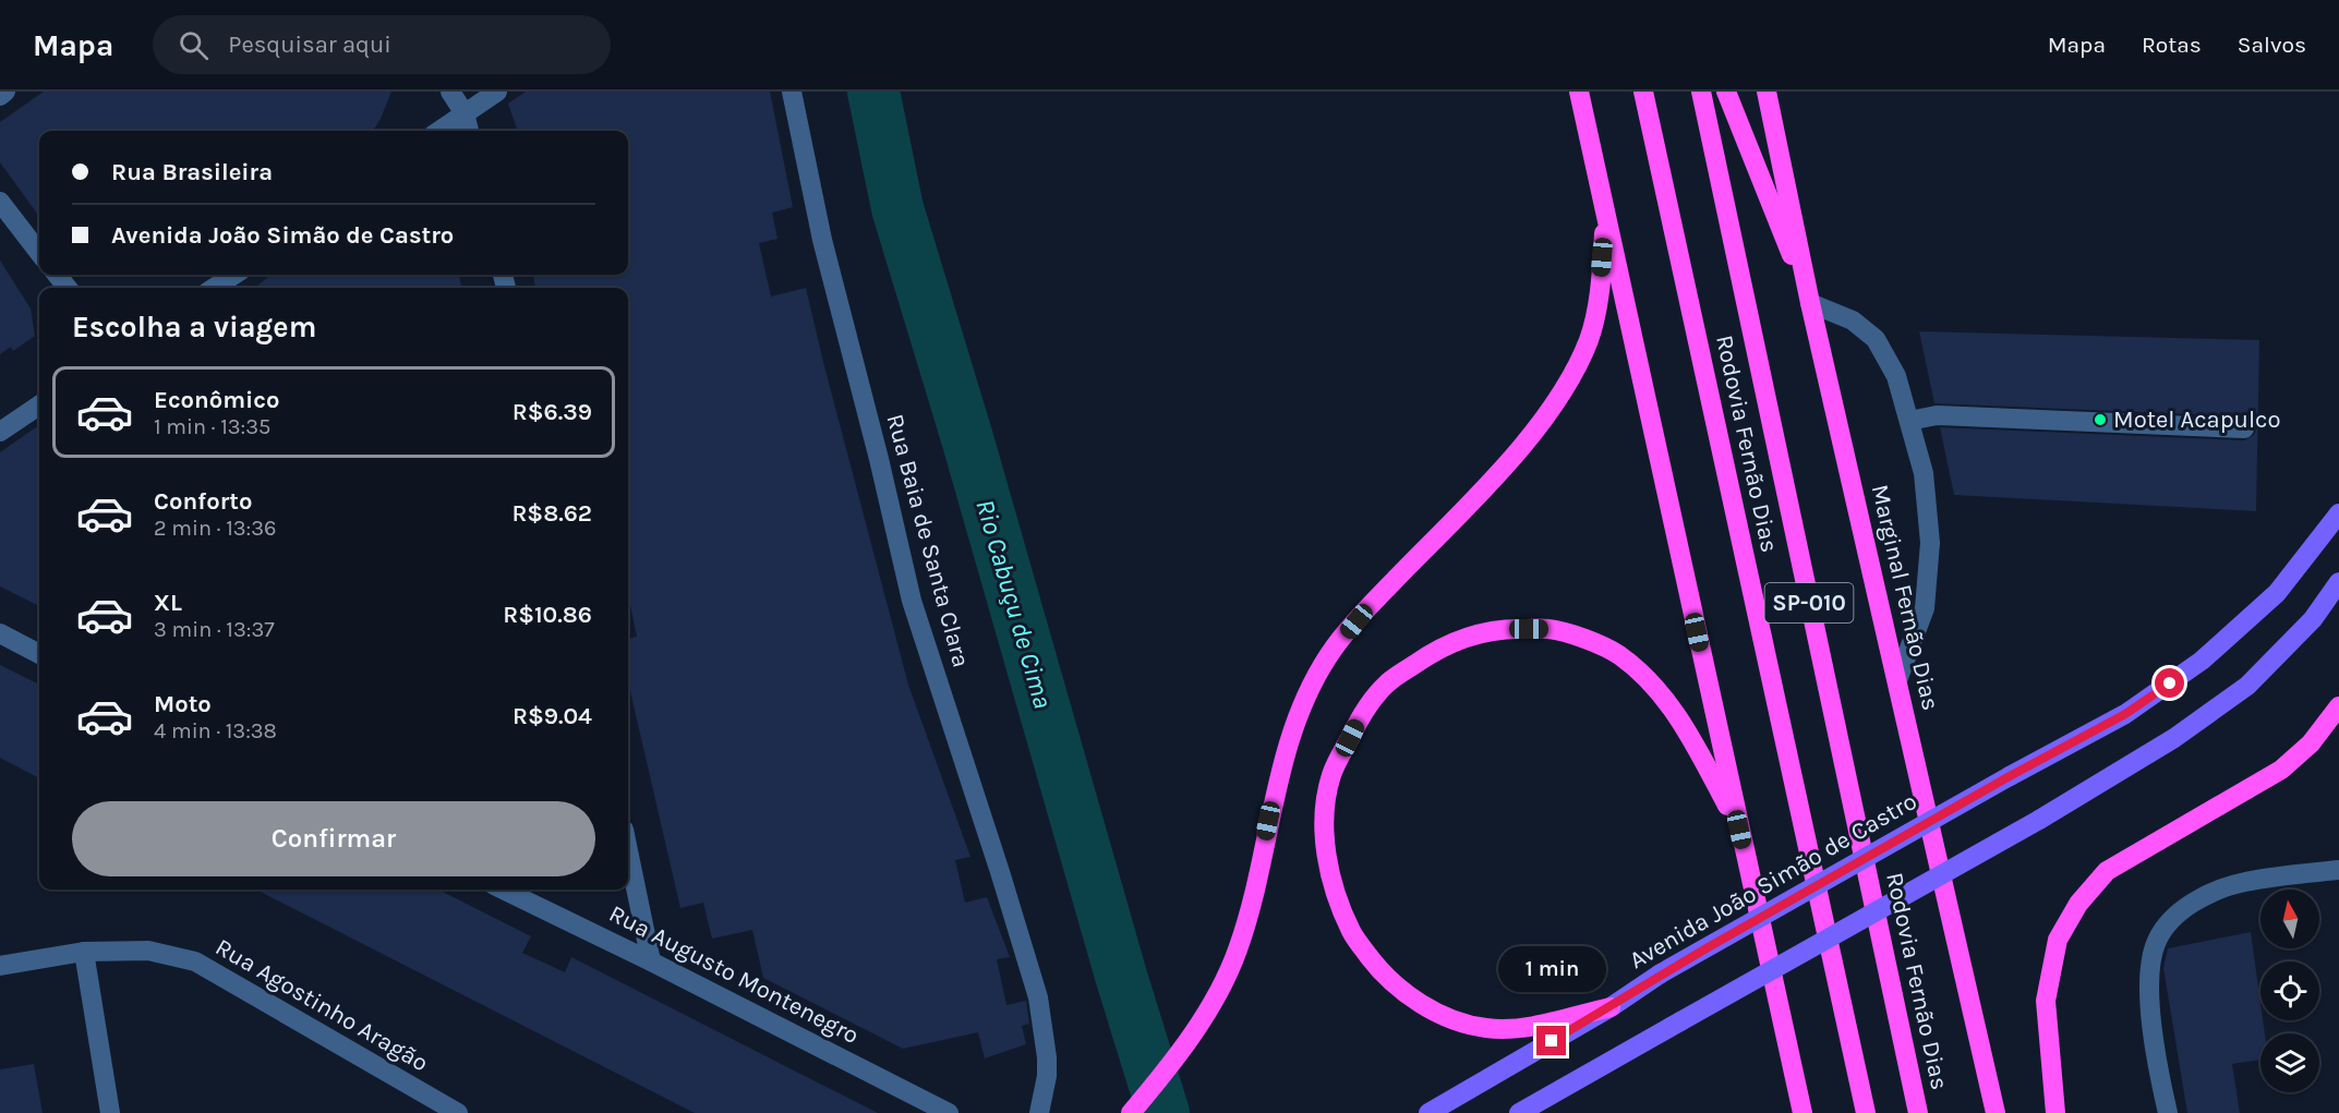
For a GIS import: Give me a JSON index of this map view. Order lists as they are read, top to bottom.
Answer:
{
  "streets": {
    "highway": ["Rodovia Fernão Dias", "Marginal Fernão Dias", "SP-010"],
    "main road": ["Avenida João Simão de Castro"],
    "street": ["Rua Baia de Santa Clara", "Rua Augusto Montenegro", "Rua Agostinho Aragão"]
  },
  "water": ["Rio Cabuçu de Cima"],
  "places": ["Motel Acapulco"],
  "north": "top",
  "page": {
    "header": "Mapa",
    "search": "Pesquisar aqui",
    "nav": ["Mapa", "Rotas", "Salvos"],
    "banner": ["Rua Brasileira", "Avenida João Simão de Castro"],
    "heading": "Escolha a viagem",
    "list": [
      {
        "name": "Econômico",
        "note": "1 min · 13:35",
        "value": "R$6.39"
      },
      {
        "name": "Conforto",
        "note": "2 min · 13:36",
        "value": "R$8.62"
      },
      {
        "name": "XL",
        "note": "3 min · 13:37",
        "value": "R$10.86"
      },
      {
        "name": "Moto",
        "note": "4 min · 13:38",
        "value": "R$9.04"
      }
    ],
    "buttons": "Confirmar",
    "bubble": "1 min"
  }
}
